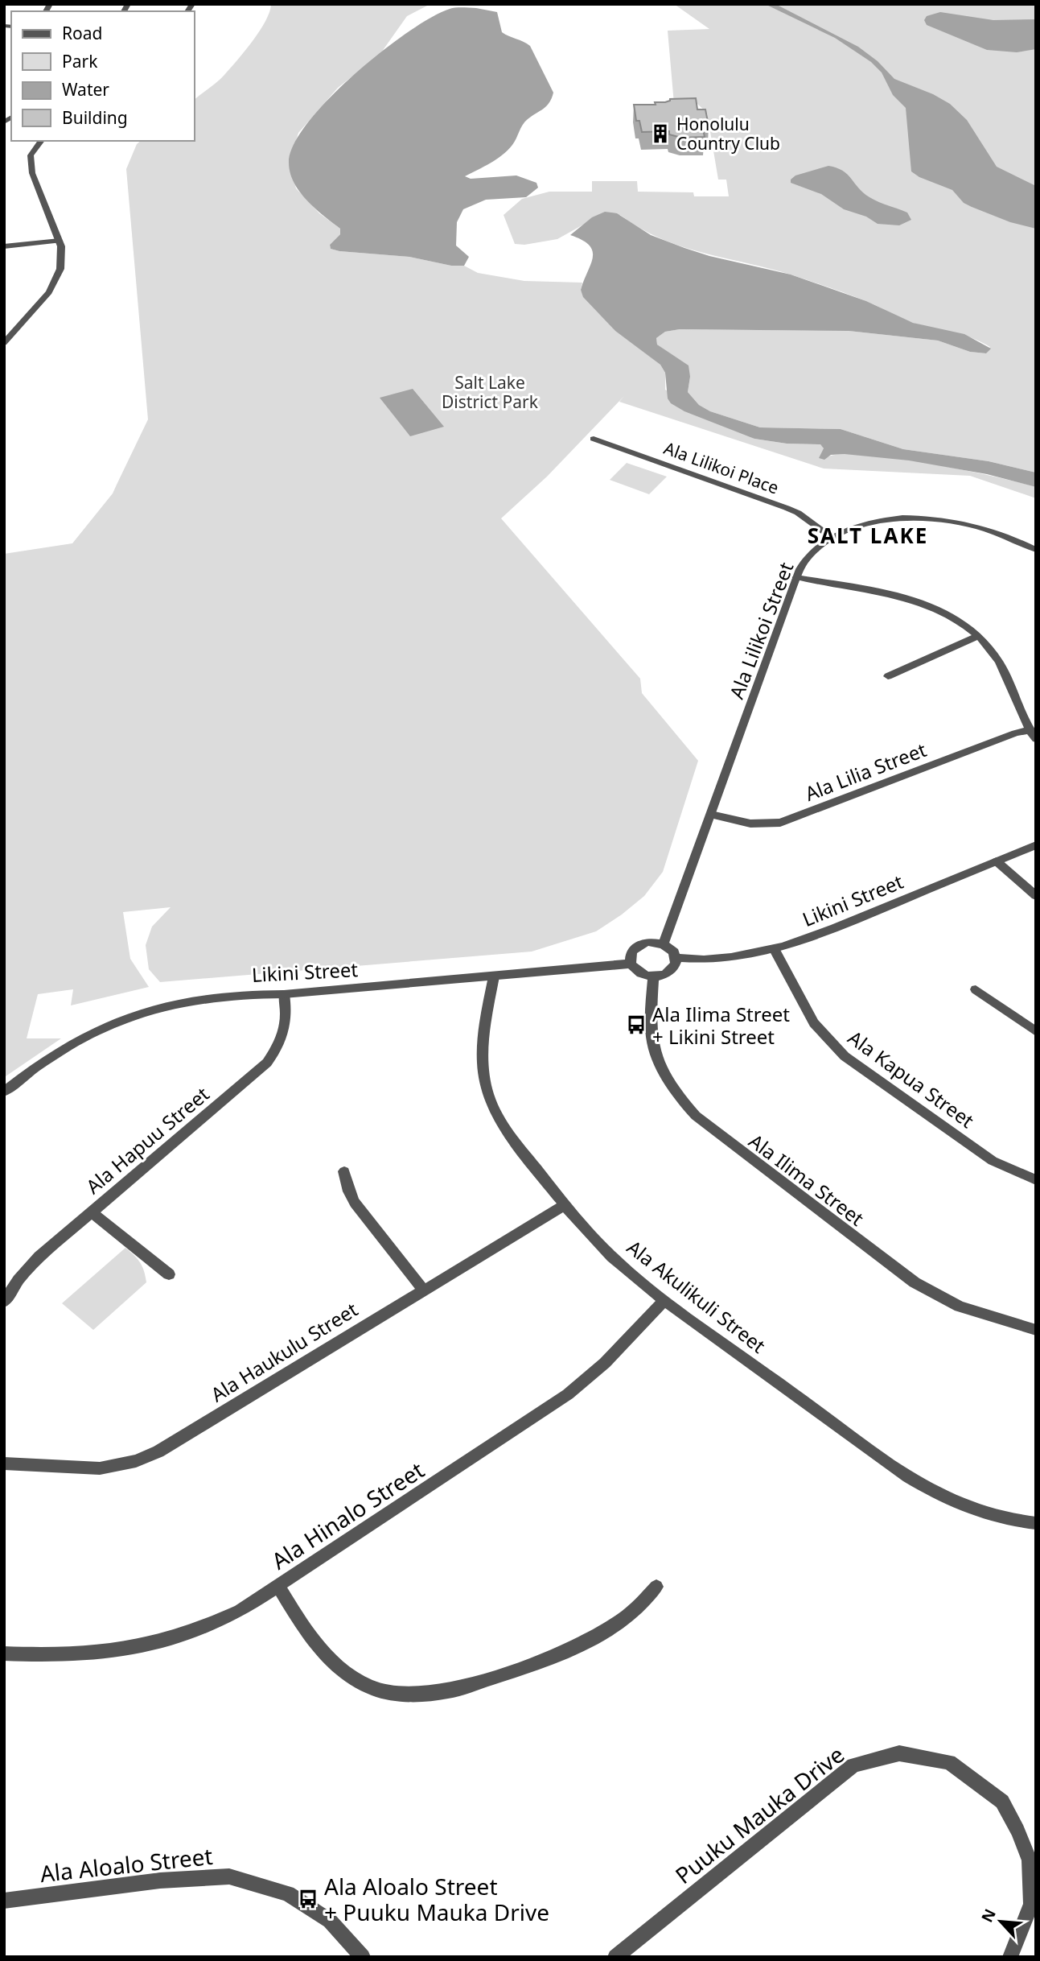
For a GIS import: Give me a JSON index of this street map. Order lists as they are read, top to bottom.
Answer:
{
  "streets": {
    "street": [
      "Ala Lilikoi Place",
      "Ala Lilikoi Street",
      "Ala Lilia Street",
      "Likini Street",
      "Ala Kapua Street",
      "Ala Hapuu Street",
      "Ala Ilima Street",
      "Ala Akulikuli Street",
      "Ala Haukulu Street",
      "Ala Hinalo Street",
      "Puuku Mauka Drive",
      "Ala Aloalo Street"
    ]
  },
  "crossings": [
    ["Ala Lilikoi Place", "Ala Lilikoi Street"],
    ["Ala Lilikoi Street", "Ala Lilia Street"],
    ["Ala Lilikoi Street", "Likini Street"],
    ["Ala Lilikoi Street", "Ala Ilima Street"],
    ["Likini Street", "Ala Kapua Street"],
    ["Likini Street", "Ala Hapuu Street"],
    ["Likini Street", "Ala Ilima Street"],
    ["Likini Street", "Ala Akulikuli Street"],
    ["Ala Akulikuli Street", "Ala Haukulu Street"],
    ["Ala Akulikuli Street", "Ala Hinalo Street"]
  ],
  "districts": ["SALT LAKE"],
  "parks": ["Salt Lake District Park"],
  "places": {
    "building": ["Honolulu Country Club"],
    "bus stop": ["Ala Ilima Street + Likini Street", "Ala Aloalo Street + Puuku Mauka Drive"]
  },
  "legend": [
    "Road",
    "Park",
    "Water",
    "Building"
  ],
  "north": "top left"
}
